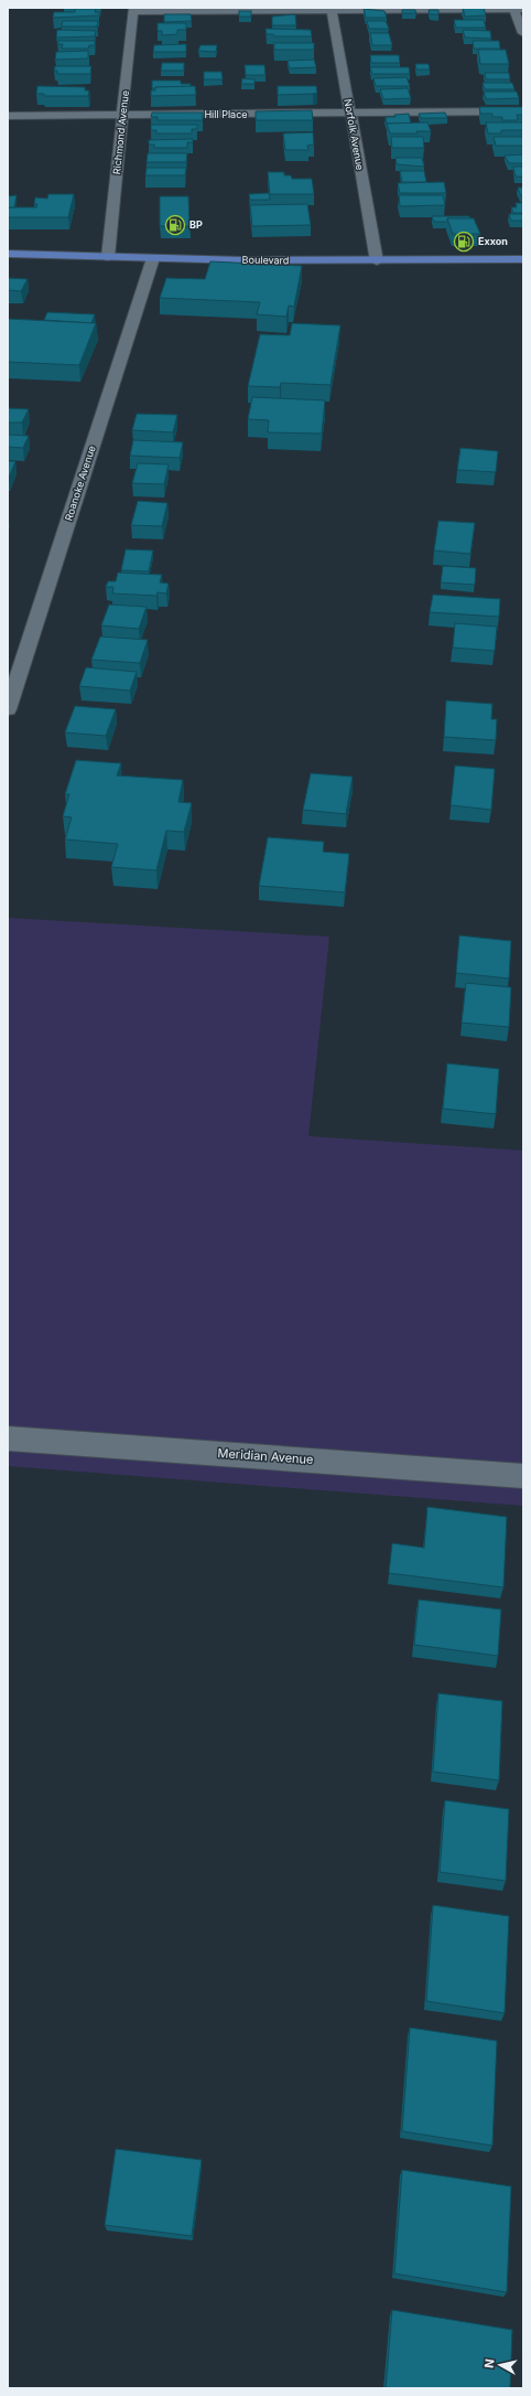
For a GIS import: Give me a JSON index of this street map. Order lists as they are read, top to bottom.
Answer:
{
  "streets": {
    "main road": ["Boulevard"],
    "street": [
      "Hill Place",
      "Richmond Avenue",
      "Norfolk Avenue",
      "Roanoke Avenue",
      "Meridian Avenue"
    ]
  },
  "crossings": [
    ["Hill Place", "Richmond Avenue"],
    ["Hill Place", "Norfolk Avenue"],
    ["Richmond Avenue", "Boulevard"],
    ["Norfolk Avenue", "Boulevard"],
    ["Boulevard", "Roanoke Avenue"]
  ],
  "places": {
    "fuel station": ["BP", "Exxon"]
  },
  "north": "left"
}
